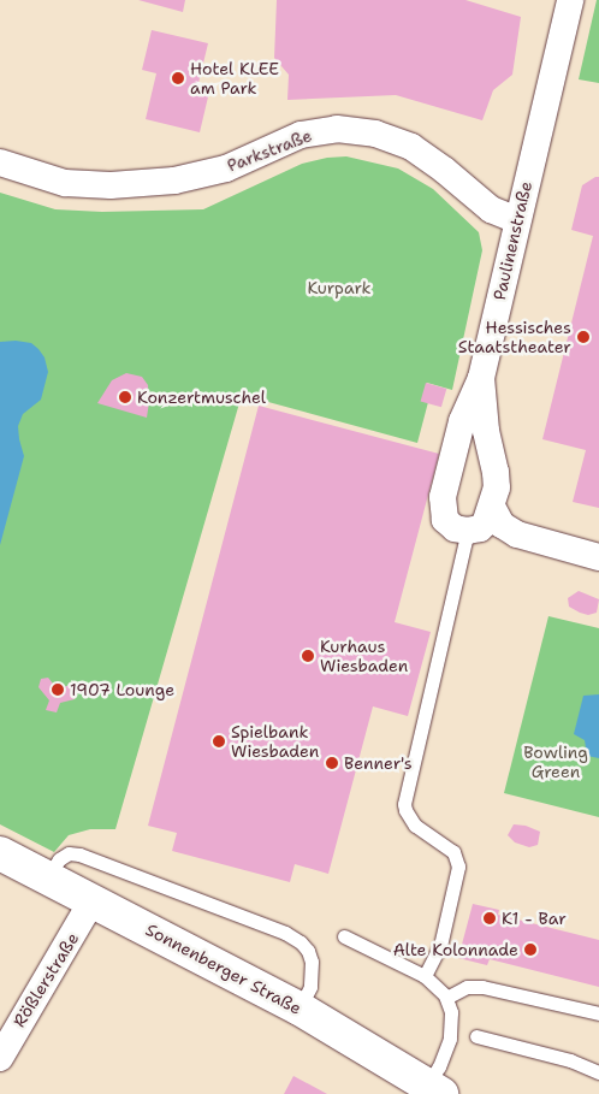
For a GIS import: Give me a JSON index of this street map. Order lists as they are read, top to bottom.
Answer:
{
  "streets": {
    "main road": ["Sonnenberger Straße"],
    "street": ["Parkstraße", "Paulinenstraße", "Rößlerstraße"]
  },
  "crossings": [
    ["Parkstraße", "Paulinenstraße"],
    ["Sonnenberger Straße", "Rößlerstraße"]
  ],
  "parks": ["Kurpark", "Bowling Green"],
  "places": [
    "Hotel KLEE am Park",
    "Hessisches Staatstheater",
    "Konzertmuschel",
    "Kurhaus Wiesbaden",
    "1907 Lounge",
    "Spielbank Wiesbaden",
    "Benner's",
    "K1 - Bar",
    "Alte Kolonnade"
  ]
}
